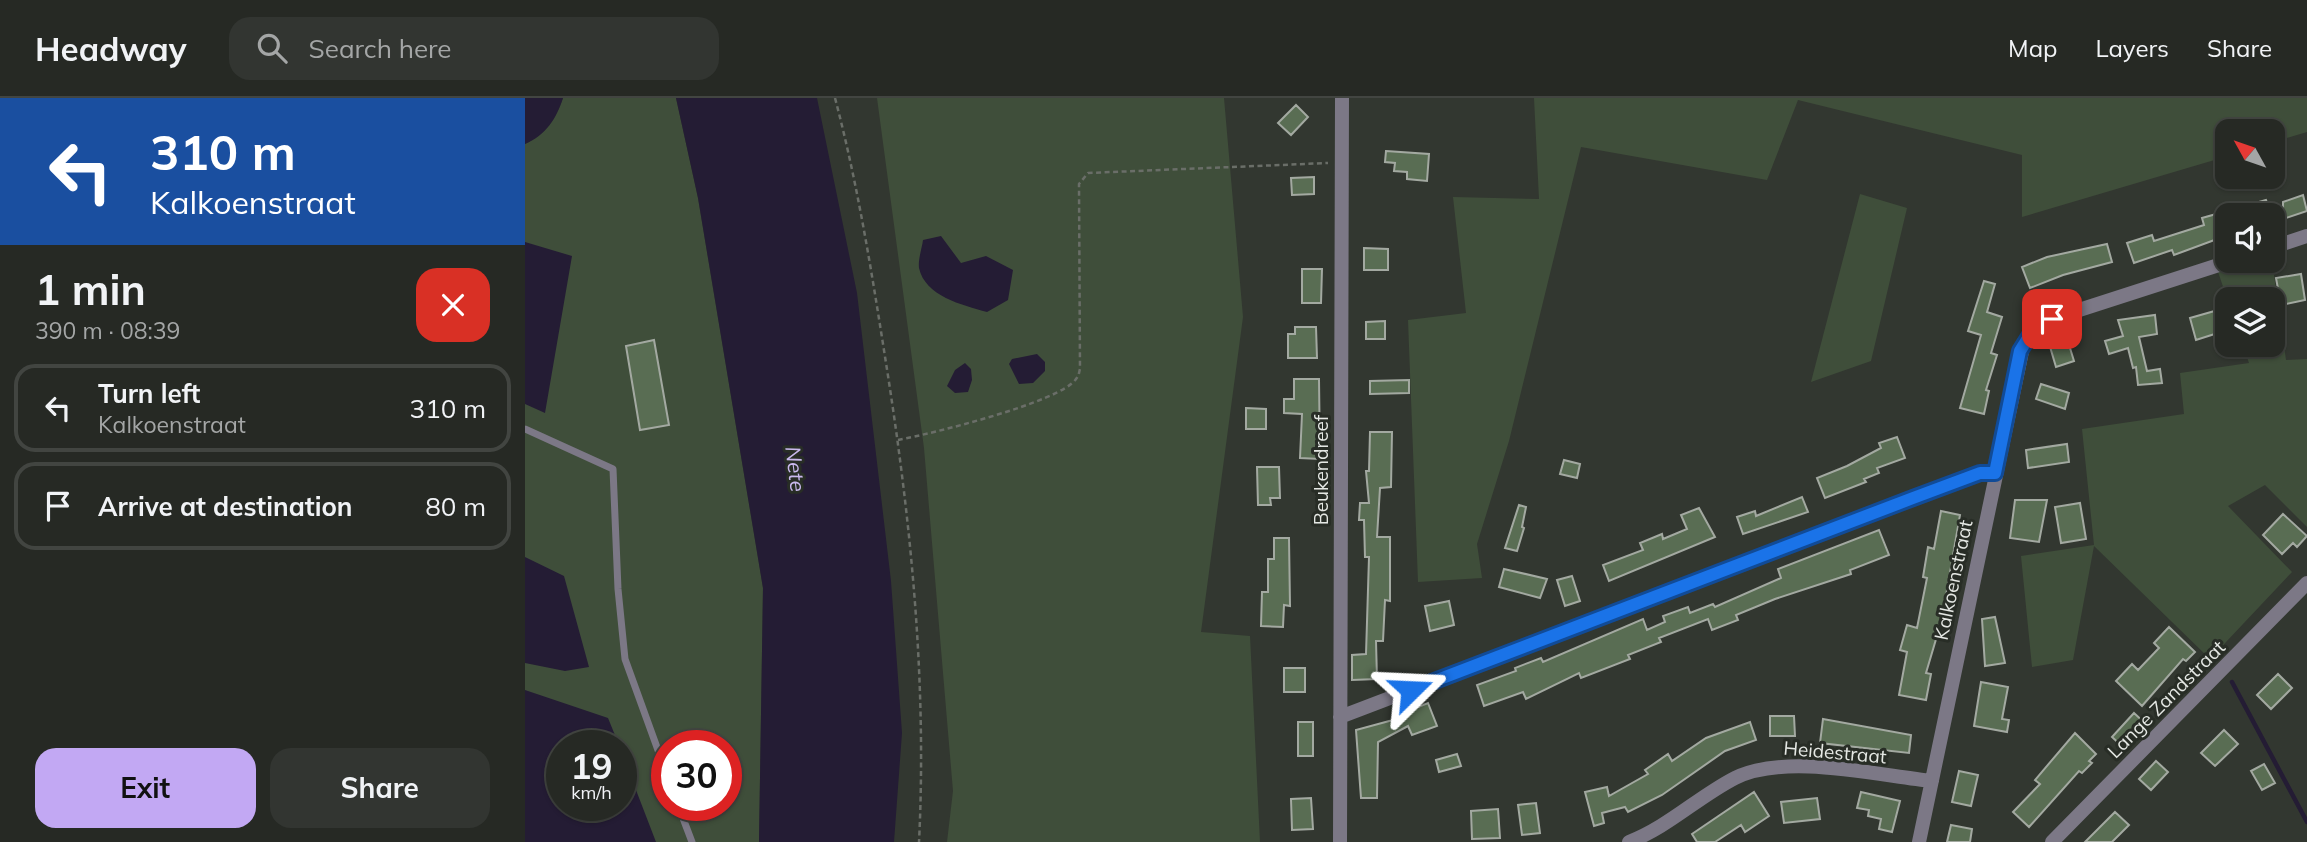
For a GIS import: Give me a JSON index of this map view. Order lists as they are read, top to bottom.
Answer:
{
  "streets": {
    "street": [
      "Beukendreef",
      "Kalkoenstraat",
      "Lange Zandstraat",
      "Heidestraat"
    ]
  },
  "crossings": [
    ["Kalkoenstraat", "Heidestraat"]
  ],
  "water": ["Nete"],
  "north": "top left",
  "page": {
    "header": "Headway",
    "search": "Search here",
    "nav": ["Map", "Layers", "Share"],
    "turn": ["310 m", "Kalkoenstraat"],
    "heading": ["1 min", "390 m · 08:39"],
    "list": [
      {
        "name": "Turn left",
        "note": "Kalkoenstraat",
        "value": "310 m"
      },
      {
        "name": "Arrive at destination",
        "value": "80 m"
      }
    ],
    "speed": "19 km/h",
    "limit": "30",
    "buttons": ["Exit", "Share"]
  }
}
